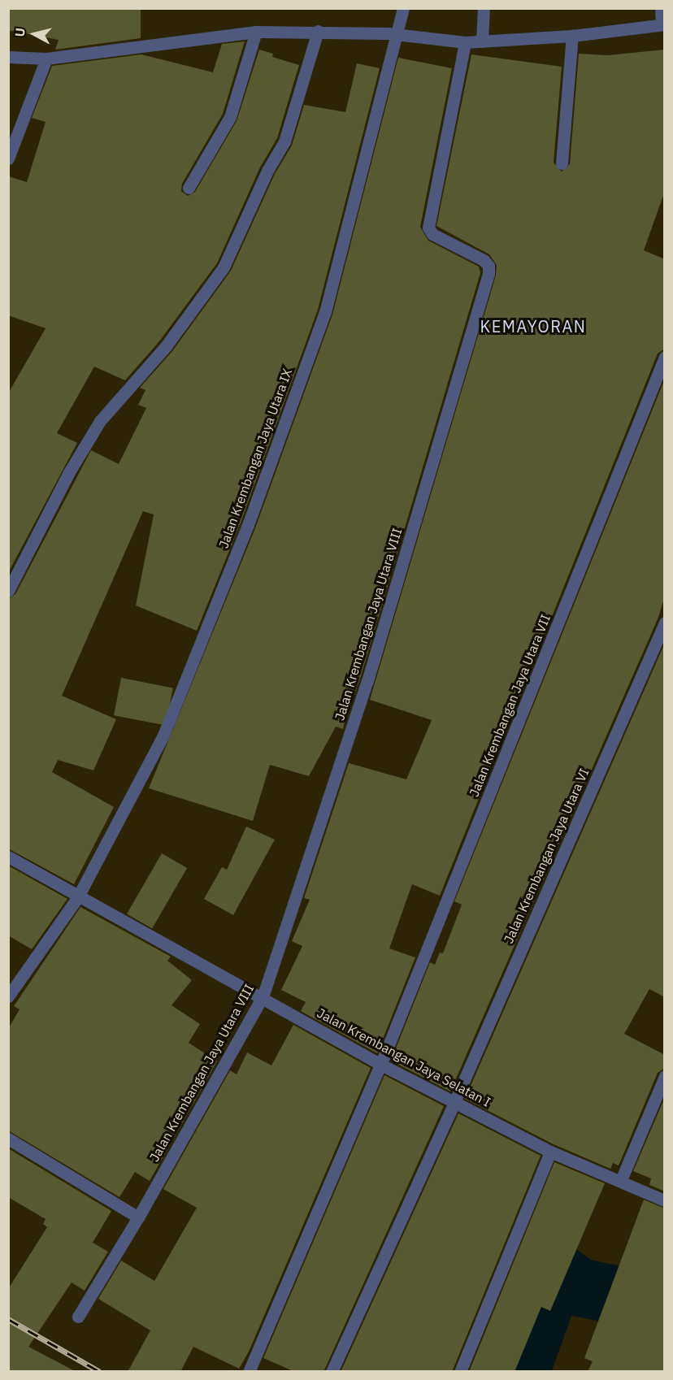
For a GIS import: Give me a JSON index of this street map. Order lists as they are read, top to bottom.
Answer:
{
  "streets": {
    "street": [
      "Jalan Krembangan Jaya Utara IX",
      "Jalan Krembangan Jaya Utara VIII",
      "Jalan Krembangan Jaya Utara VII",
      "Jalan Krembangan Jaya Utara VI",
      "Jalan Krembangan Jaya Selatan I"
    ]
  },
  "crossings": [
    ["Jalan Krembangan Jaya Utara IX", "Jalan Krembangan Jaya Selatan I"],
    ["Jalan Krembangan Jaya Utara VIII", "Jalan Krembangan Jaya Selatan I"],
    ["Jalan Krembangan Jaya Utara VII", "Jalan Krembangan Jaya Selatan I"],
    ["Jalan Krembangan Jaya Utara VI", "Jalan Krembangan Jaya Selatan I"]
  ],
  "districts": ["KEMAYORAN"],
  "north": "left"
}
